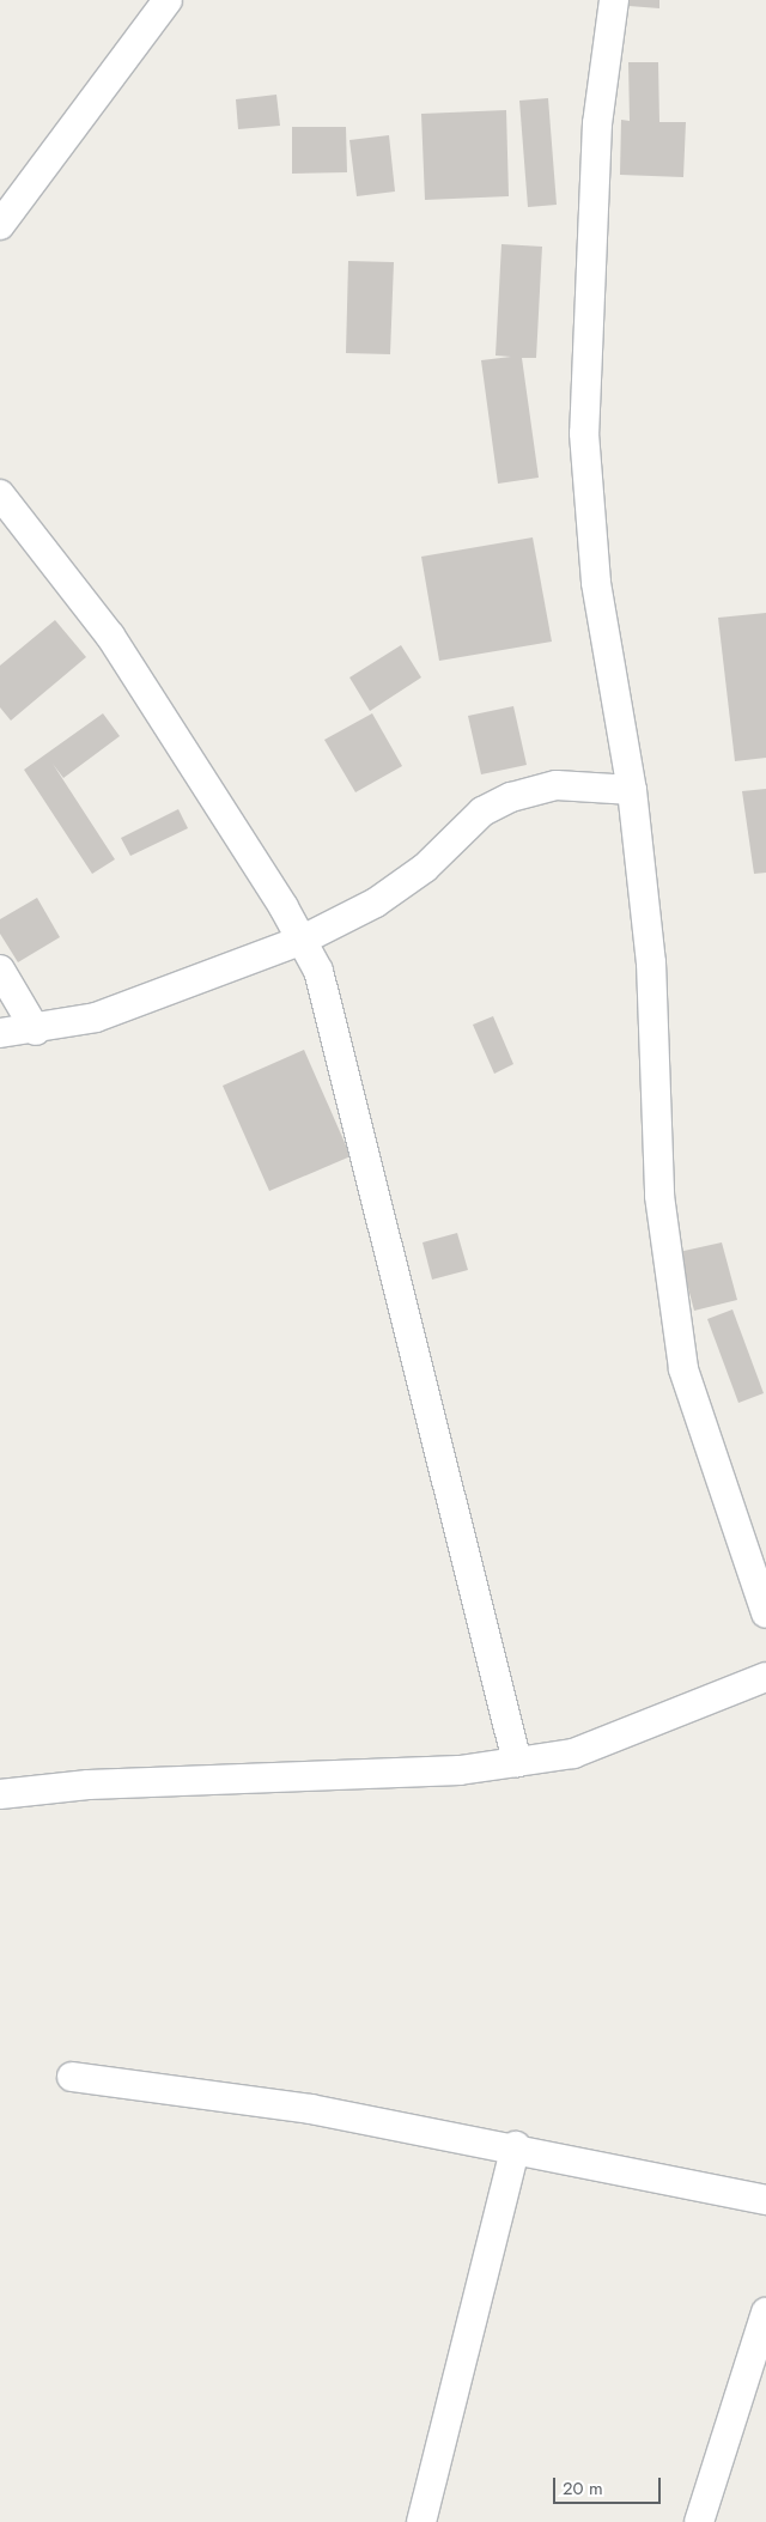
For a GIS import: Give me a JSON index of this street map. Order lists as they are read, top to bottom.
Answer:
{
  "scale_bar": "20 m"
}
